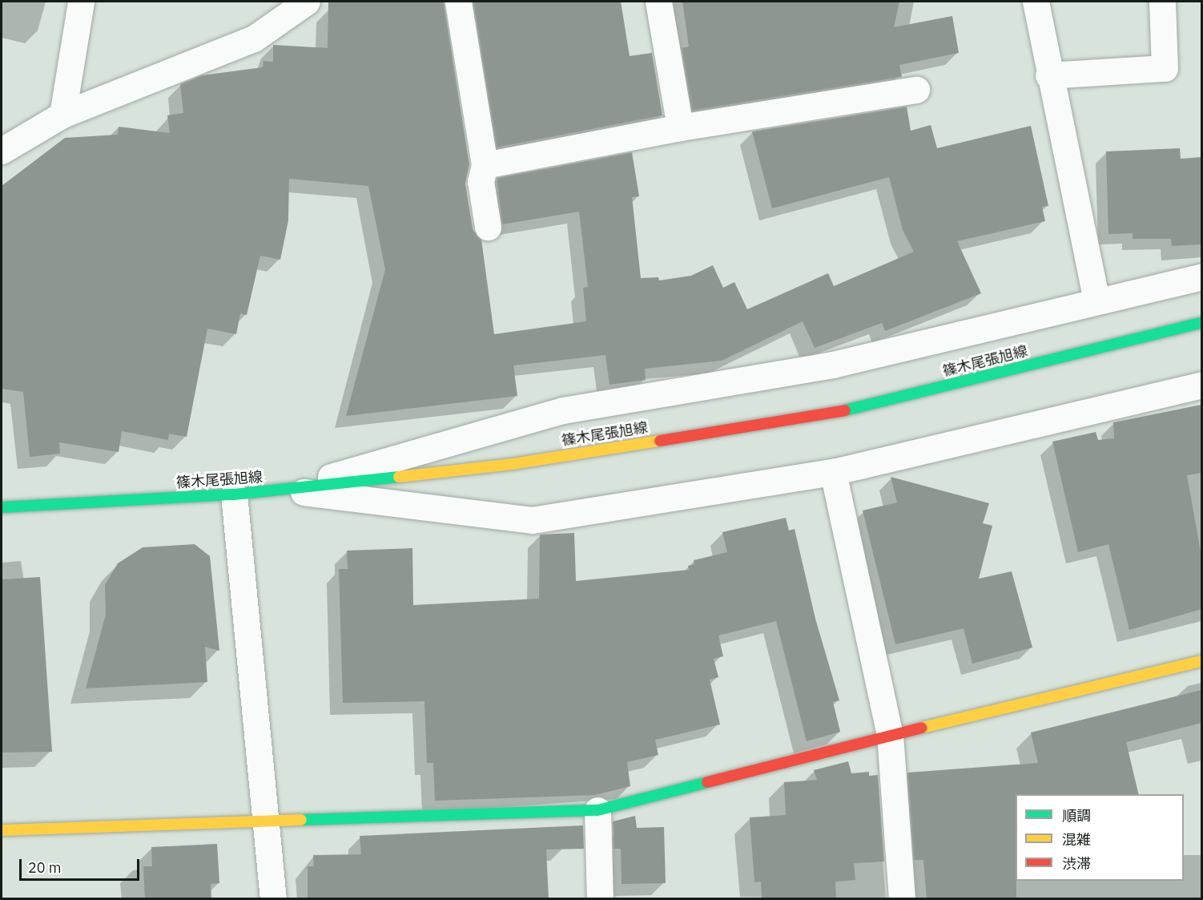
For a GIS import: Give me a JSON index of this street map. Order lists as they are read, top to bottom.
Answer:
{
  "streets": {
    "main road": ["篠木尾張旭線"]
  },
  "legend": ["順調", "混雑", "渋滞"],
  "scale_bar": "20 m"
}
